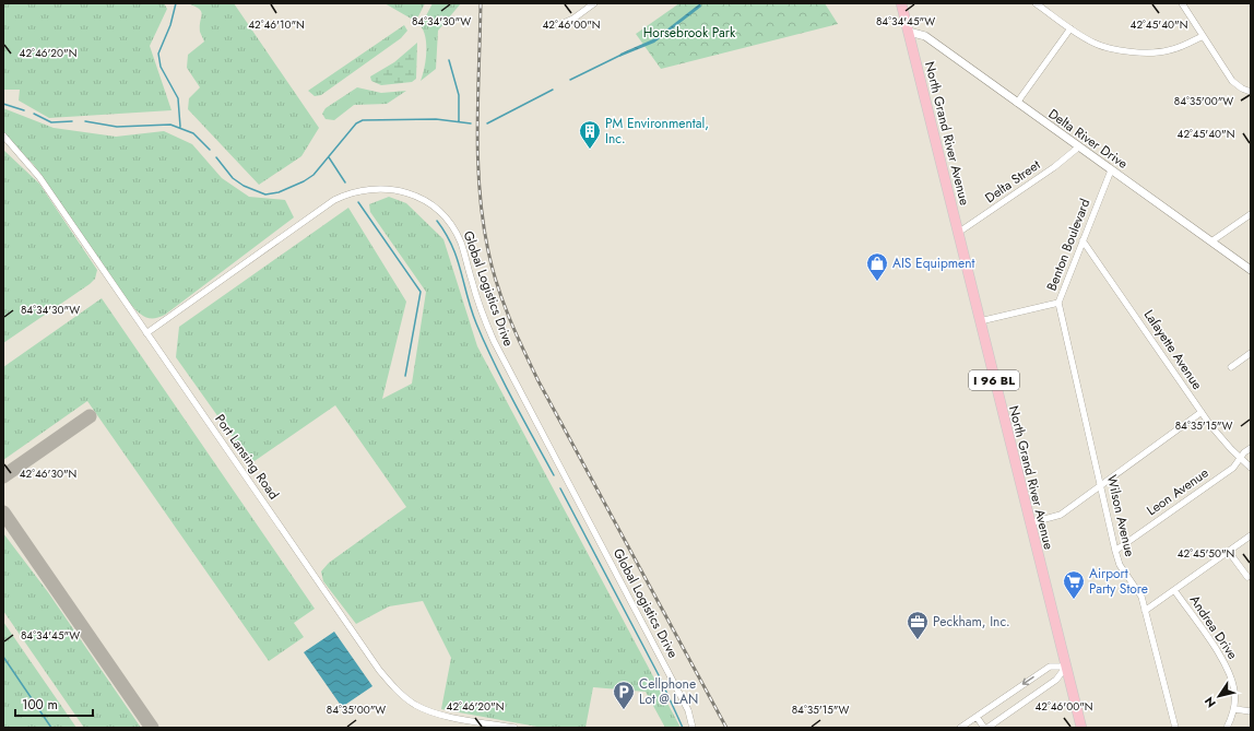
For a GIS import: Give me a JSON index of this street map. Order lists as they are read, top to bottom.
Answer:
{
  "streets": {
    "main road": ["North Grand River Avenue", "I 96 BL"],
    "street": [
      "Delta River Drive",
      "Delta Street",
      "Benton Boulevard",
      "Global Logistics Drive",
      "Lafayette Avenue",
      "Port Lansing Road",
      "Leon Avenue",
      "Wilson Avenue",
      "Andrea Drive"
    ]
  },
  "crossings": [
    ["North Grand River Avenue", "Delta River Drive"],
    ["North Grand River Avenue", "Delta Street"],
    ["North Grand River Avenue", "Benton Boulevard"],
    ["Delta River Drive", "Delta Street"],
    ["Delta River Drive", "Benton Boulevard"],
    ["Benton Boulevard", "Lafayette Avenue"],
    ["Benton Boulevard", "Wilson Avenue"],
    ["Global Logistics Drive", "Port Lansing Road"],
    ["Lafayette Avenue", "Leon Avenue"],
    ["Leon Avenue", "Wilson Avenue"]
  ],
  "parks": ["Horsebrook Park"],
  "places": {
    "building": ["PM Environmental, Inc."],
    "shop": ["AIS Equipment"],
    "supermarket": ["Airport Party Store"],
    "office": ["Peckham, Inc."],
    "parking": ["Cellphone Lot @ LAN"]
  },
  "scale_bar": "100 m",
  "north": "bottom left",
  "coordinates": [
    "84°34'30\"W",
    "84°34'45\"W",
    "42°46'10\"N",
    "42°46'00\"N",
    "42°45'40\"N",
    "42°46'20\"N",
    "84°35'00\"W",
    "84°35'15\"W",
    "42°46'30\"N",
    "42°45'50\"N"
  ]
}
